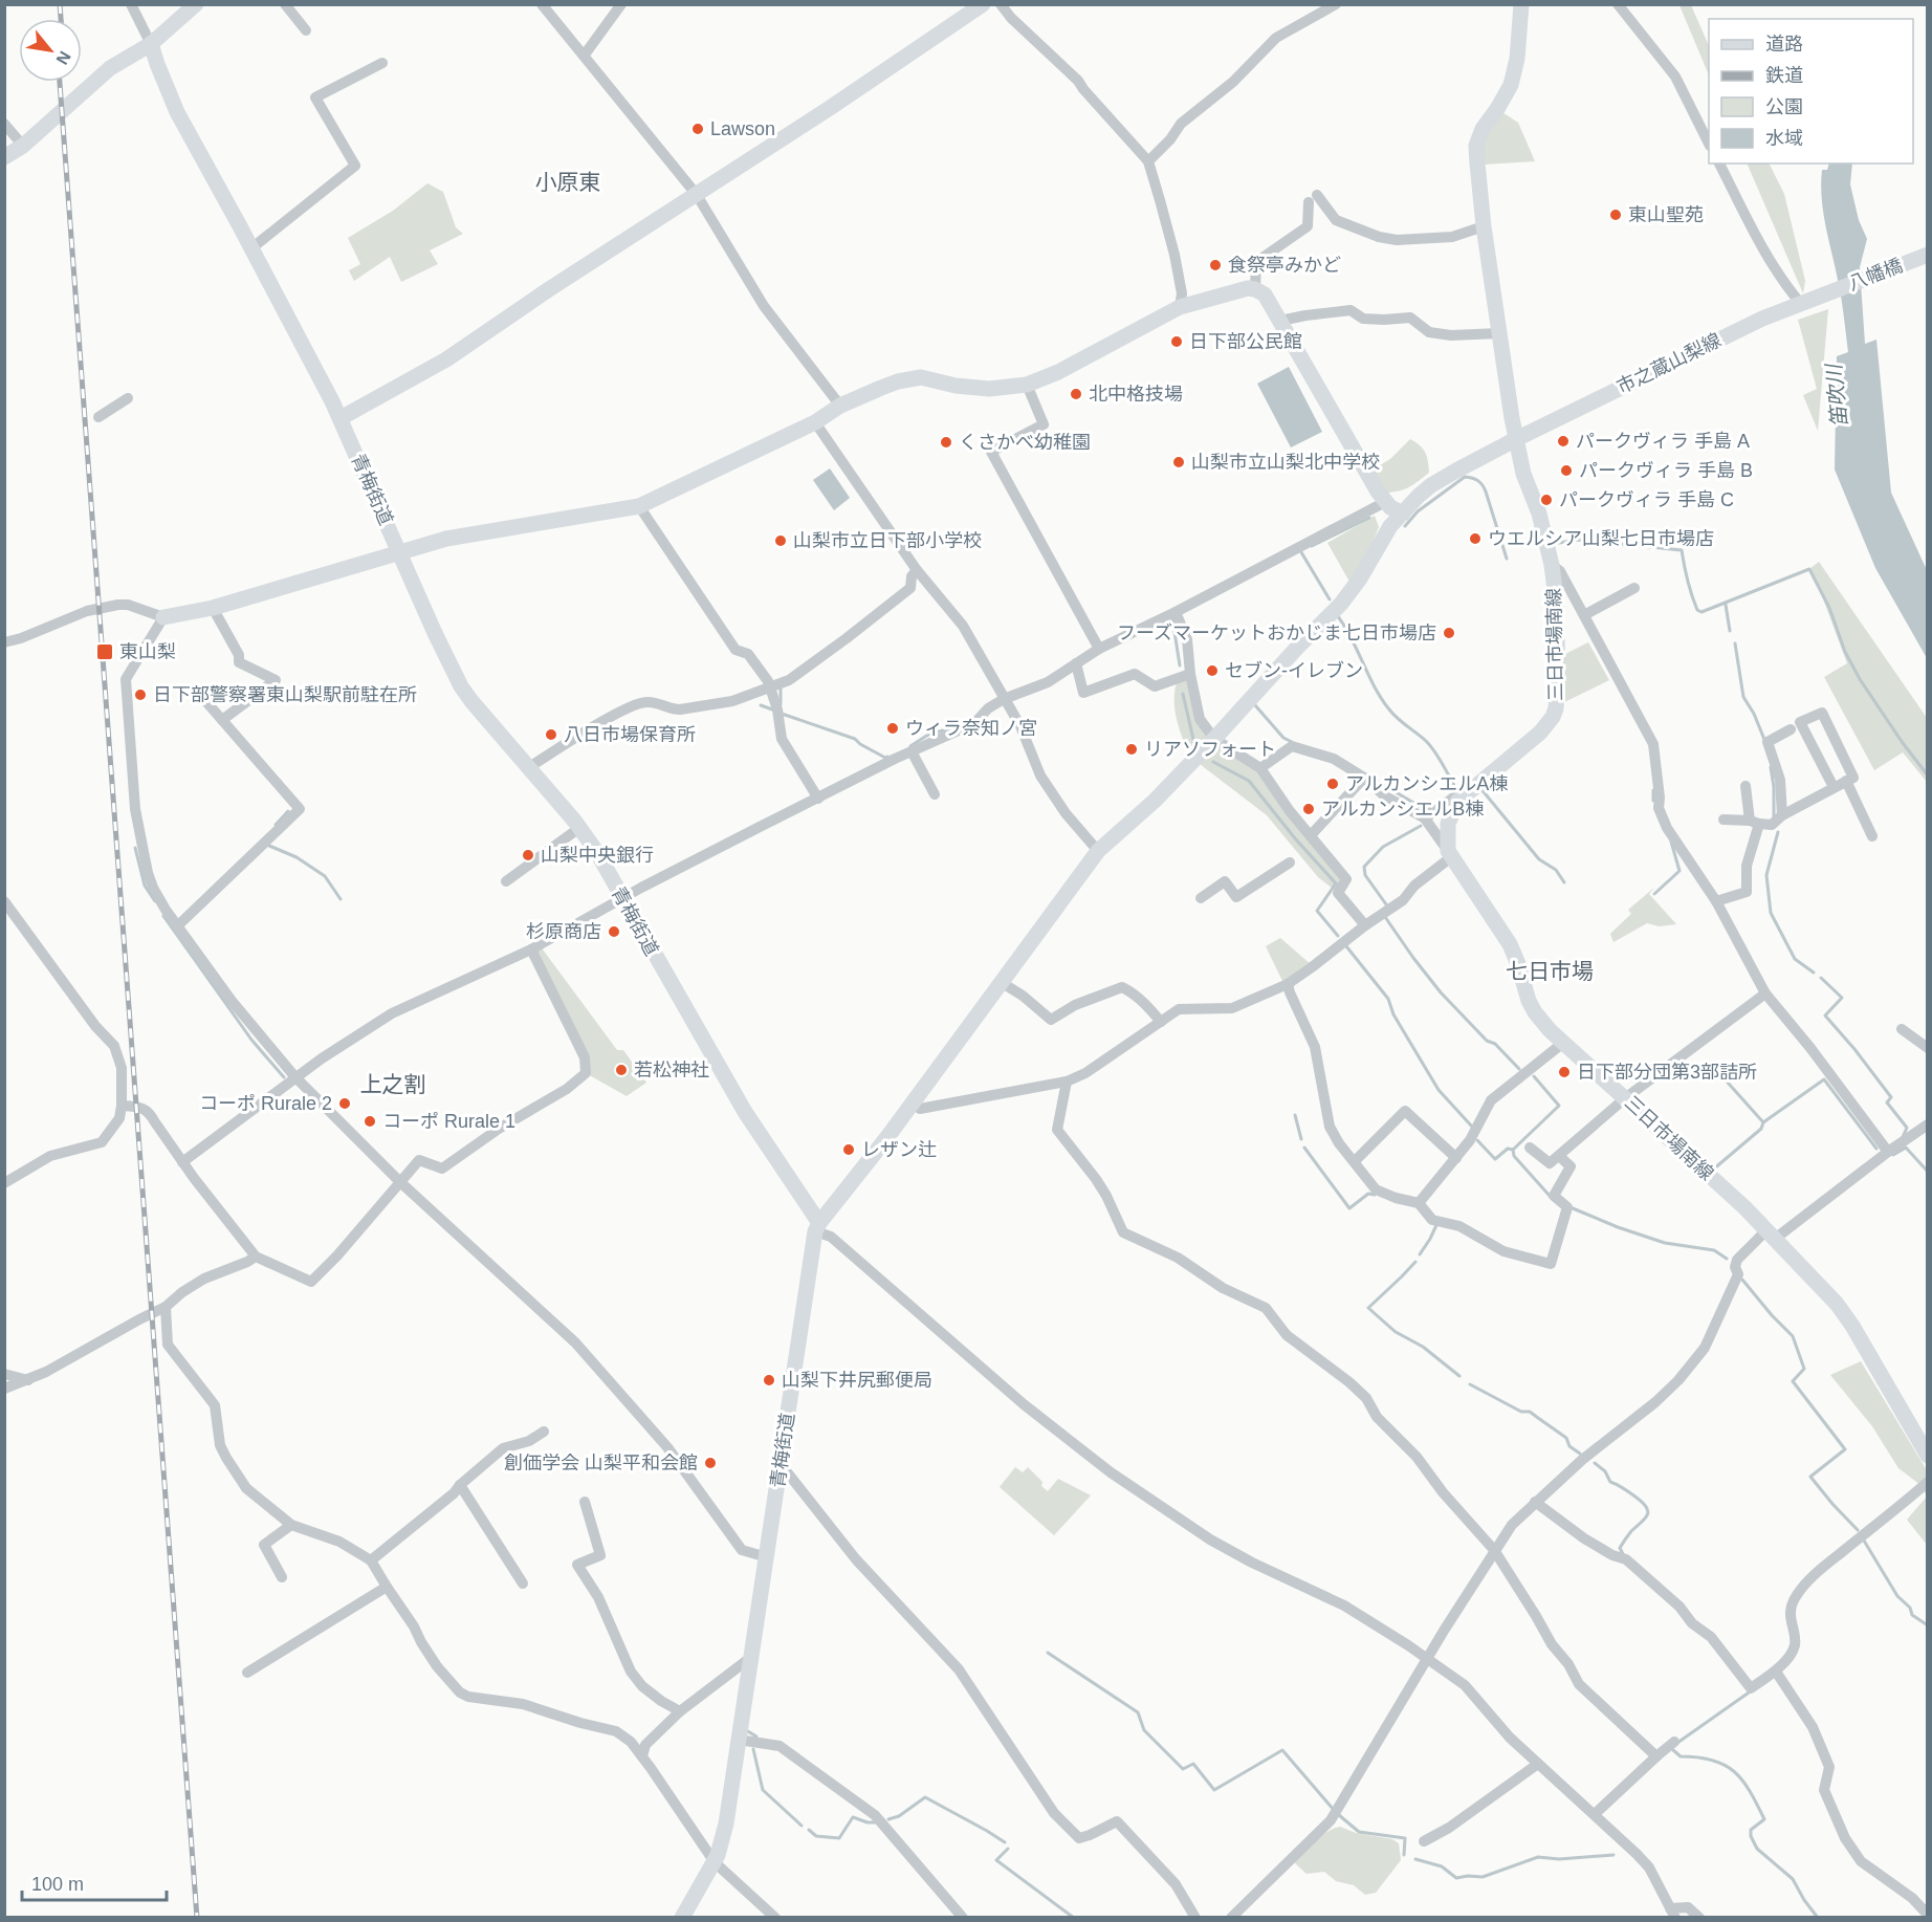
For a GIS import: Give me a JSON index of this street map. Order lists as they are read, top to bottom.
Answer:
{
  "streets": {
    "main road": [
      "八幡橋",
      "市之蔵山梨線",
      "青梅街道",
      "三日市場南線"
    ]
  },
  "crossings": [
    ["八幡橋", "市之蔵山梨線"],
    ["市之蔵山梨線", "青梅街道"],
    ["市之蔵山梨線", "三日市場南線"]
  ],
  "districts": ["小原東", "七日市場", "上之割"],
  "water": ["笛吹川"],
  "places": {
    "other": [
      "Lawson",
      "東山聖苑",
      "食祭亭みかど",
      "日下部公民館",
      "北中格技場",
      "パークヴィラ 手島 A",
      "くさかべ幼稚園",
      "山梨市立山梨北中学校",
      "パークヴィラ 手島 B",
      "パークヴィラ 手島 C",
      "ウエルシア山梨七日市場店",
      "山梨市立日下部小学校",
      "フーズマーケットおかじま七日市場店",
      "セブン-イレブン",
      "日下部警察署東山梨駅前駐在所",
      "ウィラ奈知ノ宮",
      "八日市場保育所",
      "リアソフォート",
      "アルカンシエルA棟",
      "アルカンシエルB棟",
      "山梨中央銀行",
      "杉原商店",
      "若松神社",
      "日下部分団第3部詰所",
      "コーポ Rurale 2",
      "コーポ Rurale 1",
      "レザン辻",
      "山梨下井尻郵便局",
      "創価学会 山梨平和会館"
    ],
    "transit": ["東山梨"]
  },
  "legend": [
    "道路",
    "鉄道",
    "公園",
    "水域"
  ],
  "scale_bar": "100 m",
  "north": "bottom right"
}
